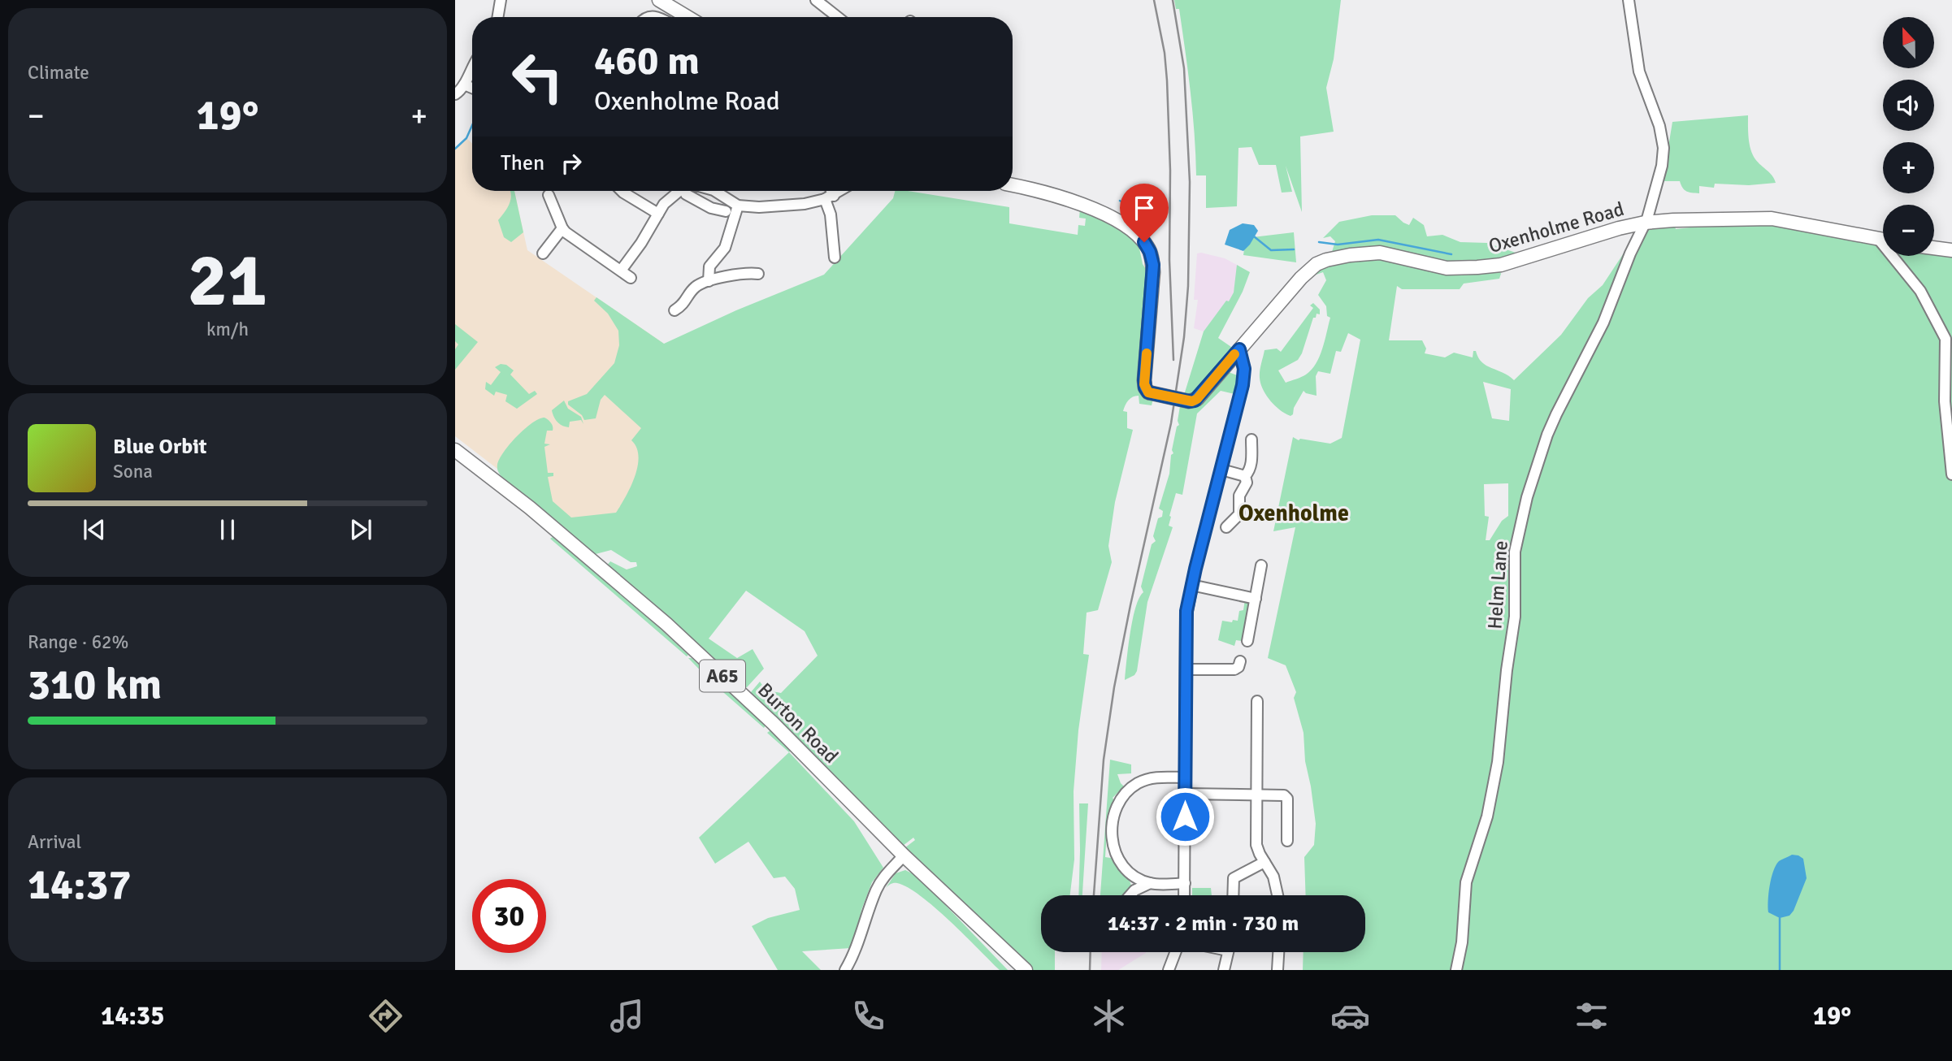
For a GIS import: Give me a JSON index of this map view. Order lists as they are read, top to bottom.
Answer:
{
  "streets": {
    "main road": ["Oxenholme Road", "A65", "Burton Road"],
    "street": ["Helm Lane"]
  },
  "crossings": [
    ["Oxenholme Road", "Helm Lane"]
  ],
  "districts": ["Oxenholme"],
  "north": "top",
  "page": {
    "tile": [
      "Climate",
      ["21", "km/h"],
      ["Range · 62%", "310 km"],
      ["Arrival", "14:37"]
    ],
    "map_buttons": ["+", "−"],
    "turn": ["460 m", "Oxenholme Road"],
    "heat": ["−", "19°", "+"],
    "then": "Then",
    "song": ["Blue Orbit", "Sona"],
    "limit": "30",
    "trip": "14:37 · 2 min · 730 m",
    "tabs": ["14:35", "19°"]
  }
}
